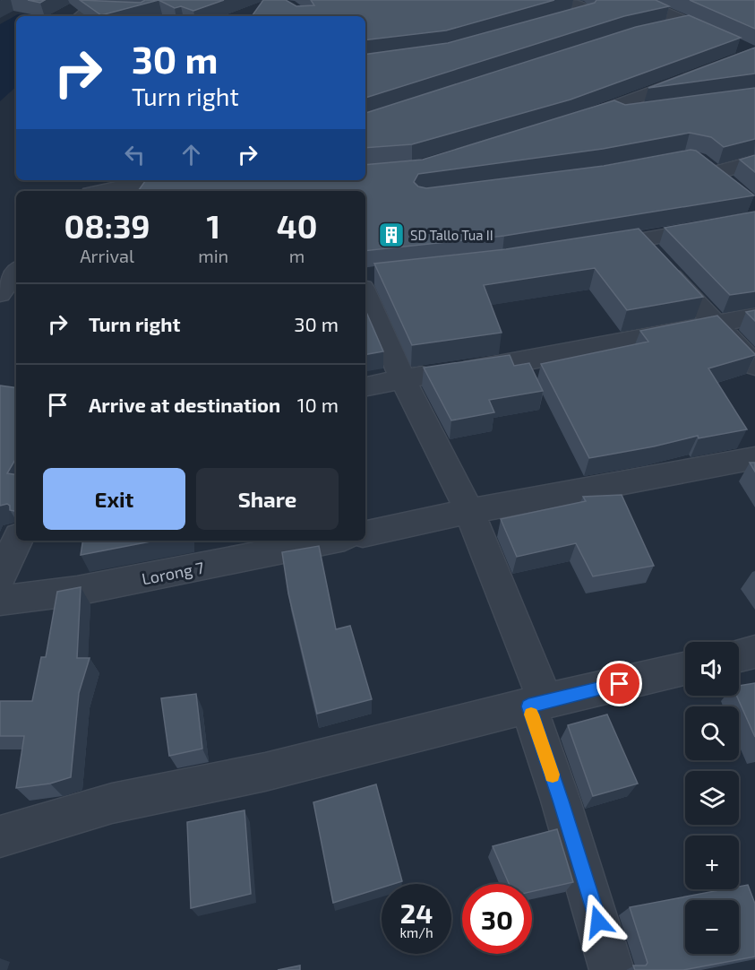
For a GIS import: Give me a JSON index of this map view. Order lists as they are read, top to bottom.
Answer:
{
  "streets": {
    "street": ["Lorong 7"]
  },
  "places": {
    "building": ["SD Tallo Tua II"]
  },
  "page": {
    "turn": ["30 m", "Turn right"],
    "eta": [
      "08:39",
      "Arrival",
      "1",
      "min",
      "40",
      "m"
    ],
    "list": [
      {
        "name": "Turn right",
        "value": "30 m"
      },
      {
        "name": "Arrive at destination",
        "value": "10 m"
      }
    ],
    "buttons": ["Exit", "Share"],
    "map_buttons": ["+", "−"],
    "speed": "24 km/h",
    "limit": "30"
  }
}
